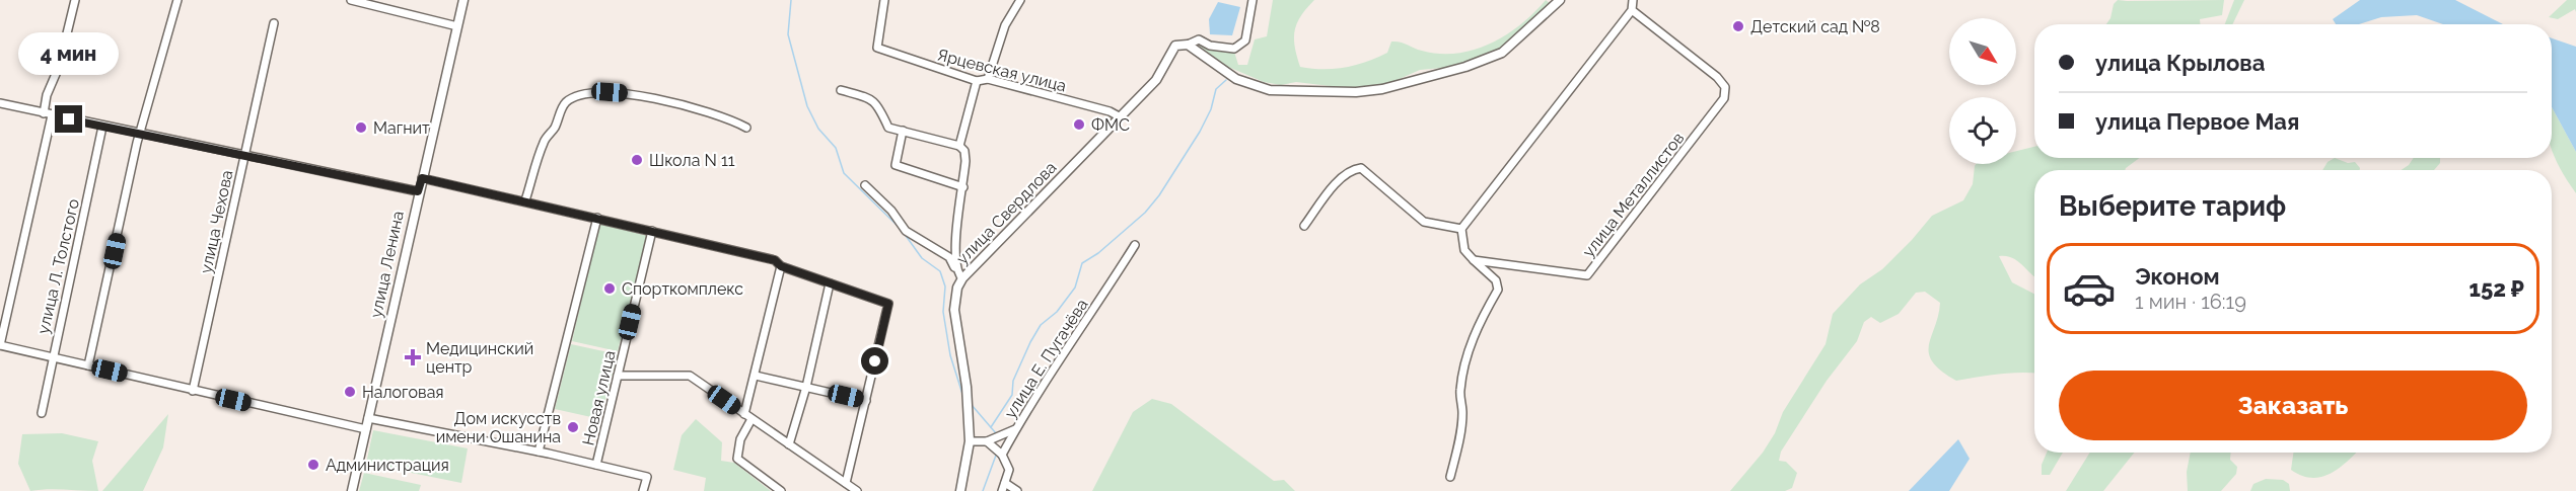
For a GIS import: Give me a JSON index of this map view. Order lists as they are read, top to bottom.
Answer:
{
  "streets": {
    "main road": ["улица Свердлова", "улица Ленина"],
    "street": [
      "Ярцевская улица",
      "улица Металлистов",
      "улица Чехова",
      "улица Л. Толстого",
      "улица Е. Пугачёва",
      "Новая улица"
    ]
  },
  "crossings": [
    ["Ярцевская улица", "улица Свердлова"]
  ],
  "places": {
    "other": [
      "Детский сад №8",
      "ФМС",
      "Магнит",
      "Школа N 11",
      "Спорткомплекс",
      "Налоговая",
      "Дом искусств имени Ошанина",
      "Администрация"
    ],
    "health": ["Медицинский центр"]
  },
  "north": "bottom right",
  "page": {
    "banner": ["улица Крылова", "улица Первое Мая"],
    "bubble": "4 мин",
    "heading": "Выберите тариф",
    "list": [
      {
        "name": "Эконом",
        "note": "1 мин · 16:19",
        "value": "152 ₽"
      }
    ],
    "buttons": "Заказать"
  }
}
